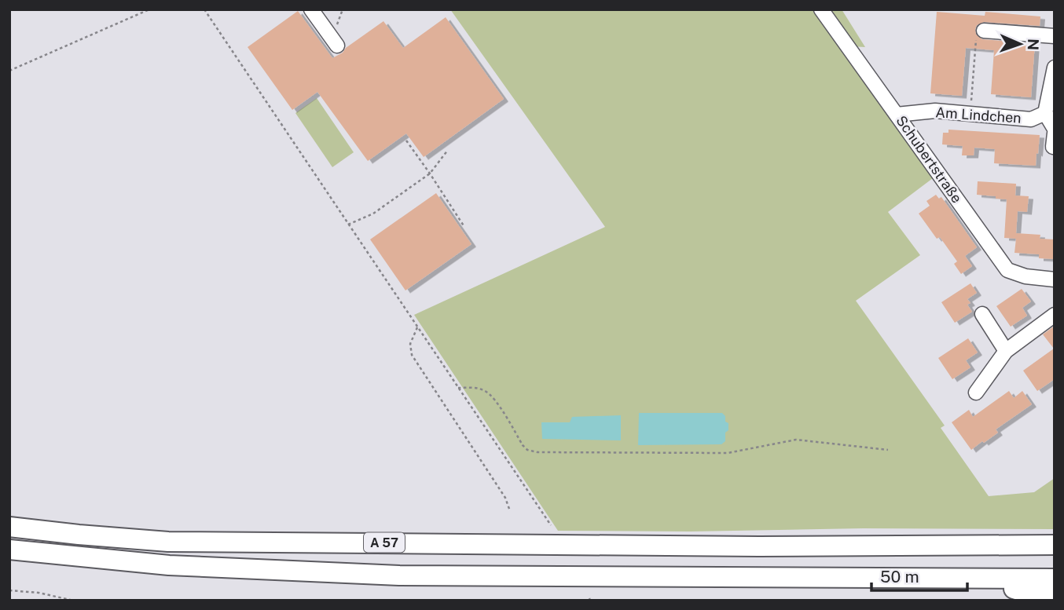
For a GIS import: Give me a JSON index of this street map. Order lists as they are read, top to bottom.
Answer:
{
  "streets": {
    "highway": ["A 57"],
    "street": ["Am Lindchen", "Schubertstraße"]
  },
  "crossings": [
    ["Am Lindchen", "Schubertstraße"]
  ],
  "scale_bar": "50 m",
  "north": "right"
}
